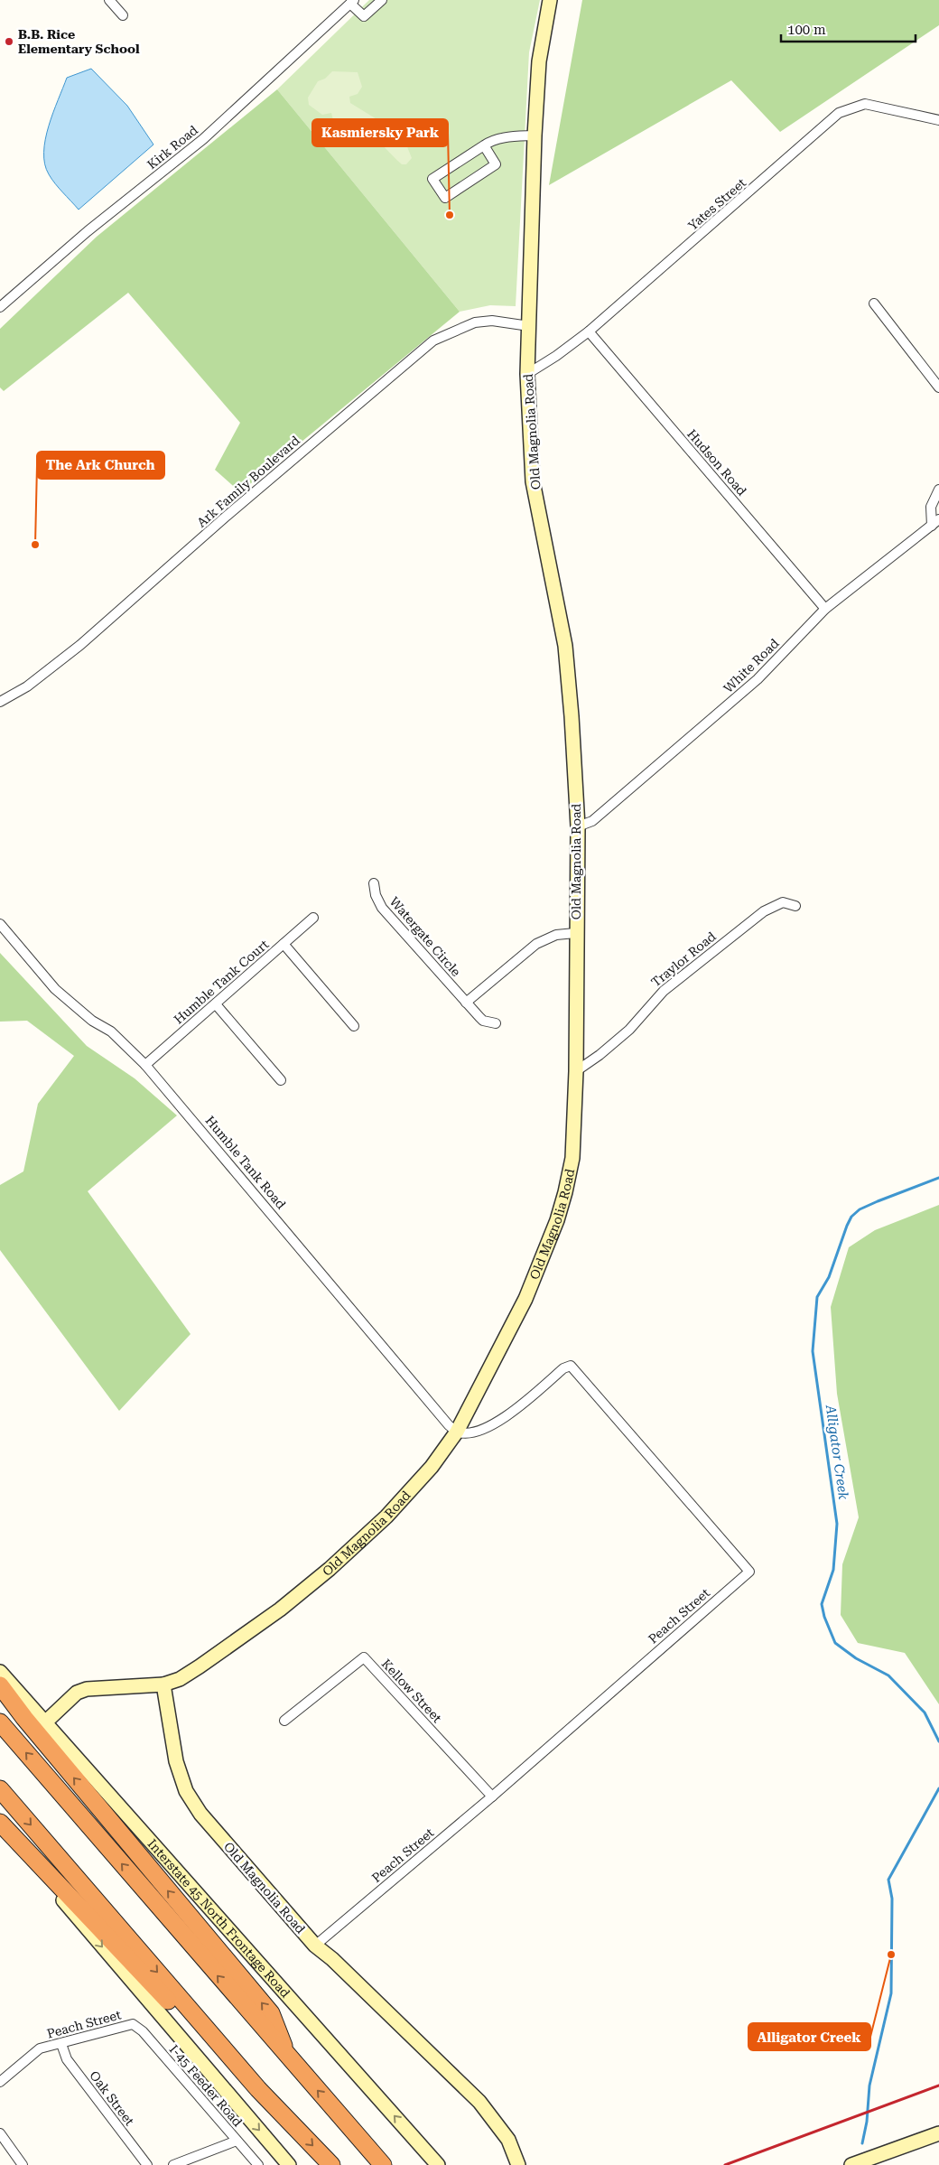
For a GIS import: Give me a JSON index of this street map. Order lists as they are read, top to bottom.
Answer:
{
  "streets": {
    "street": [
      "Kirk Road",
      "Yates Street",
      "Old Magnolia Road",
      "Hudson Road",
      "Ark Family Boulevard",
      "White Road",
      "Watergate Circle",
      "Traylor Road",
      "Humble Tank Court",
      "Humble Tank Road",
      "Peach Street",
      "Kellow Street",
      "Interstate 45 North Frontage Road",
      "I-45 Feeder Road",
      "Oak Street"
    ]
  },
  "crossings": [
    ["Yates Street", "Old Magnolia Road"],
    ["Yates Street", "Hudson Road"],
    ["Old Magnolia Road", "Ark Family Boulevard"],
    ["Old Magnolia Road", "White Road"],
    ["Old Magnolia Road", "Traylor Road"],
    ["Old Magnolia Road", "Humble Tank Road"],
    ["Old Magnolia Road", "Peach Street"],
    ["Hudson Road", "White Road"],
    ["Humble Tank Court", "Humble Tank Road"],
    ["Humble Tank Road", "Peach Street"],
    ["Peach Street", "Kellow Street"],
    ["Peach Street", "I-45 Feeder Road"],
    ["Peach Street", "Oak Street"]
  ],
  "water": ["Alligator Creek"],
  "places": [
    "B.B. Rice Elementary School",
    "Kasmiersky Park",
    "The Ark Church",
    "Alligator Creek"
  ],
  "scale_bar": "100 m"
}
